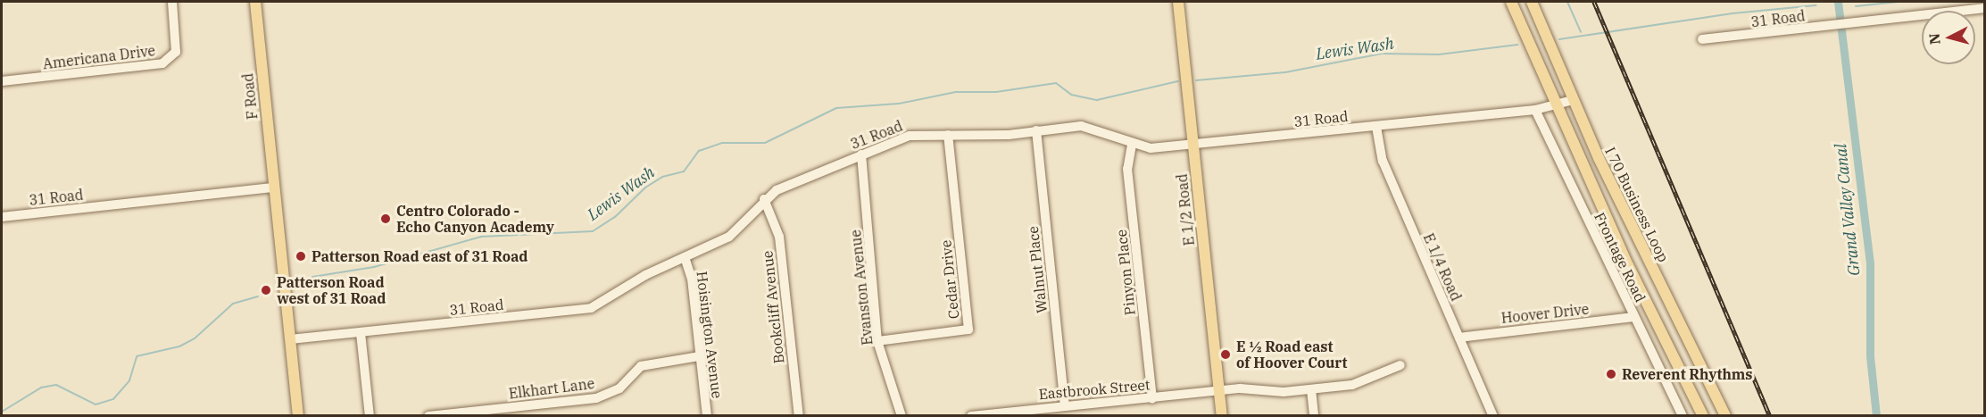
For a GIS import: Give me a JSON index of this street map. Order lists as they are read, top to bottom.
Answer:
{
  "streets": {
    "main road": ["F Road", "I 70 Business Loop", "E 1/2 Road"],
    "street": [
      "31 Road",
      "Americana Drive",
      "Frontage Road",
      "E 1/4 Road",
      "Walnut Place",
      "Pinyon Place",
      "Cedar Drive",
      "Evanston Avenue",
      "Bookcliff Avenue",
      "Hoover Drive",
      "Hoisington Avenue",
      "Elkhart Lane",
      "Eastbrook Street"
    ]
  },
  "crossings": [
    ["31 Road", "F Road"],
    ["31 Road", "I 70 Business Loop"],
    ["31 Road", "E 1/2 Road"],
    ["31 Road", "Frontage Road"],
    ["31 Road", "E 1/4 Road"],
    ["31 Road", "Walnut Place"],
    ["31 Road", "Pinyon Place"],
    ["31 Road", "Cedar Drive"],
    ["31 Road", "Evanston Avenue"],
    ["31 Road", "Bookcliff Avenue"],
    ["31 Road", "Hoisington Avenue"],
    ["E 1/2 Road", "Eastbrook Street"],
    ["Frontage Road", "Hoover Drive"],
    ["E 1/4 Road", "Hoover Drive"],
    ["Walnut Place", "Eastbrook Street"],
    ["Pinyon Place", "Eastbrook Street"],
    ["Cedar Drive", "Evanston Avenue"],
    ["Hoisington Avenue", "Elkhart Lane"]
  ],
  "water": ["Lewis Wash", "Grand Valley Canal"],
  "places": [
    "Centro Colorado - Echo Canyon Academy",
    "Patterson Road east of 31 Road",
    "Patterson Road west of 31 Road",
    "E ½ Road east of Hoover Court",
    "Reverent Rhythms"
  ],
  "north": "left"
}
